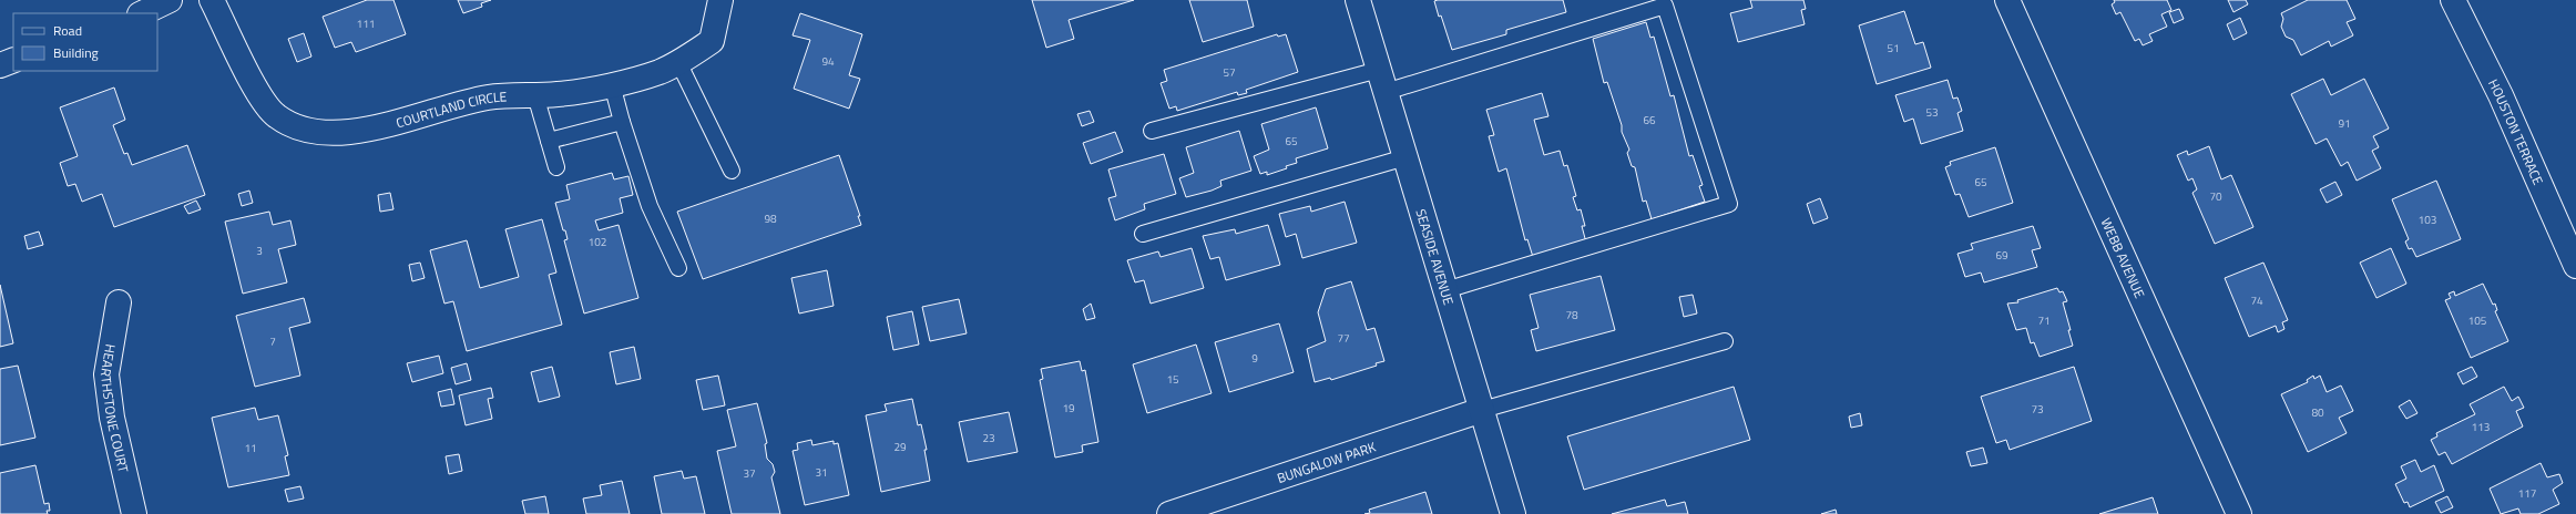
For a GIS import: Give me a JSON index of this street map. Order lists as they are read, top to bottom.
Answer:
{
  "streets": {
    "street": [
      "COURTLAND CIRCLE",
      "HOUSTON TERRACE",
      "SEASIDE AVENUE",
      "WEBB AVENUE",
      "HEARTHSTONE COURT",
      "BUNGALOW PARK"
    ]
  },
  "crossings": [
    ["SEASIDE AVENUE", "BUNGALOW PARK"]
  ],
  "house_numbers": [
    "111",
    "51",
    "94",
    "57",
    "53",
    "66",
    "91",
    "65",
    "65",
    "70",
    "98",
    "103",
    "102",
    "3",
    "69",
    "74",
    "78",
    "71",
    "105",
    "77",
    "7",
    "9",
    "15",
    "19",
    "73",
    "80",
    "113",
    "23",
    "29",
    "11",
    "31",
    "37",
    "117"
  ],
  "legend": ["Road", "Building"]
}
